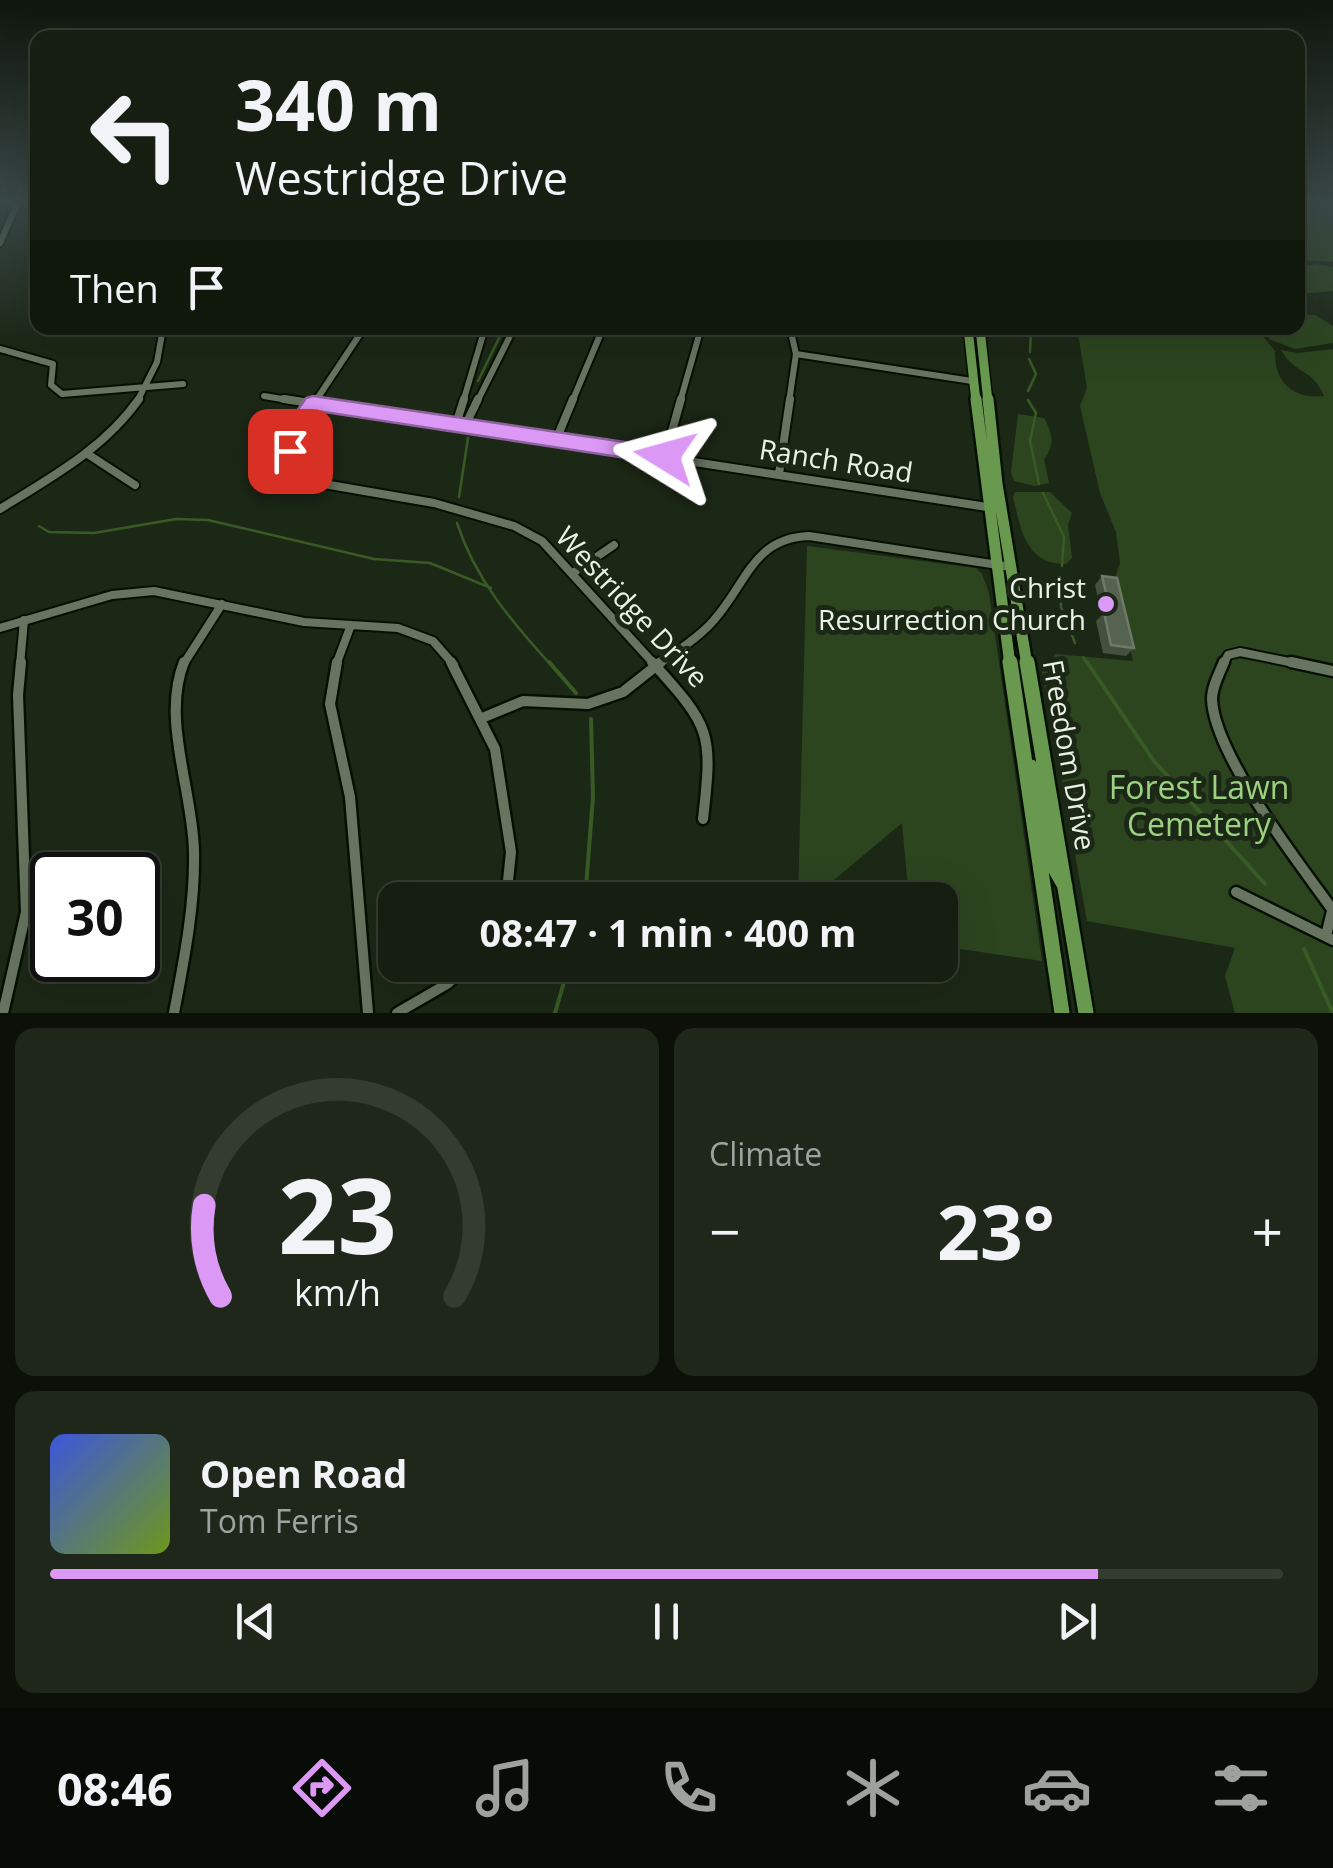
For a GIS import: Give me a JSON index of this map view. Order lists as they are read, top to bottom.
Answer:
{
  "streets": {
    "main road": ["Freedom Drive"],
    "street": ["Ranch Road", "Westridge Drive"]
  },
  "crossings": [
    ["Ranch Road", "Westridge Drive"],
    ["Ranch Road", "Freedom Drive"]
  ],
  "parks": ["Forest Lawn Cemetery"],
  "places": ["Christ Resurrection Church"],
  "page": {
    "turn": ["340 m", "Westridge Drive"],
    "then": "Then",
    "limit": "30",
    "trip": "08:47 · 1 min · 400 m",
    "tile": "Climate",
    "heat": ["−", "23°", "+"],
    "song": ["Open Road", "Tom Ferris"],
    "tabs": "08:46",
    "gauge": ["23", "km/h"]
  }
}
